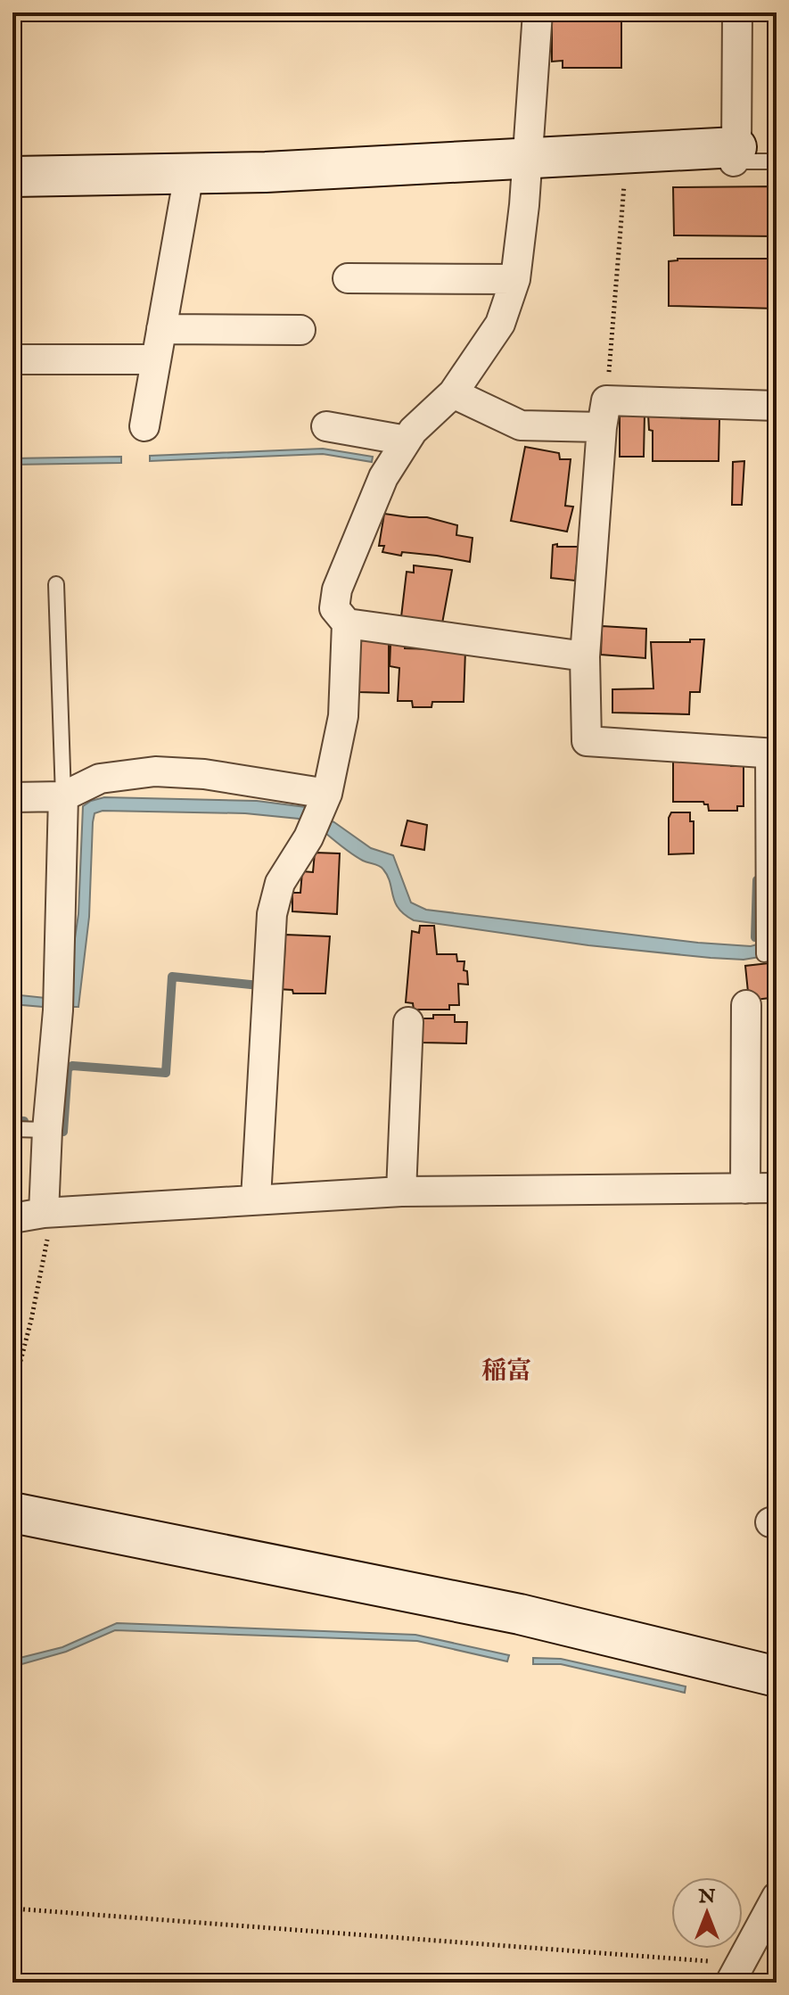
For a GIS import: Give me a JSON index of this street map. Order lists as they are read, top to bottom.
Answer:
{
  "districts": ["稲富"],
  "north": "top"
}
